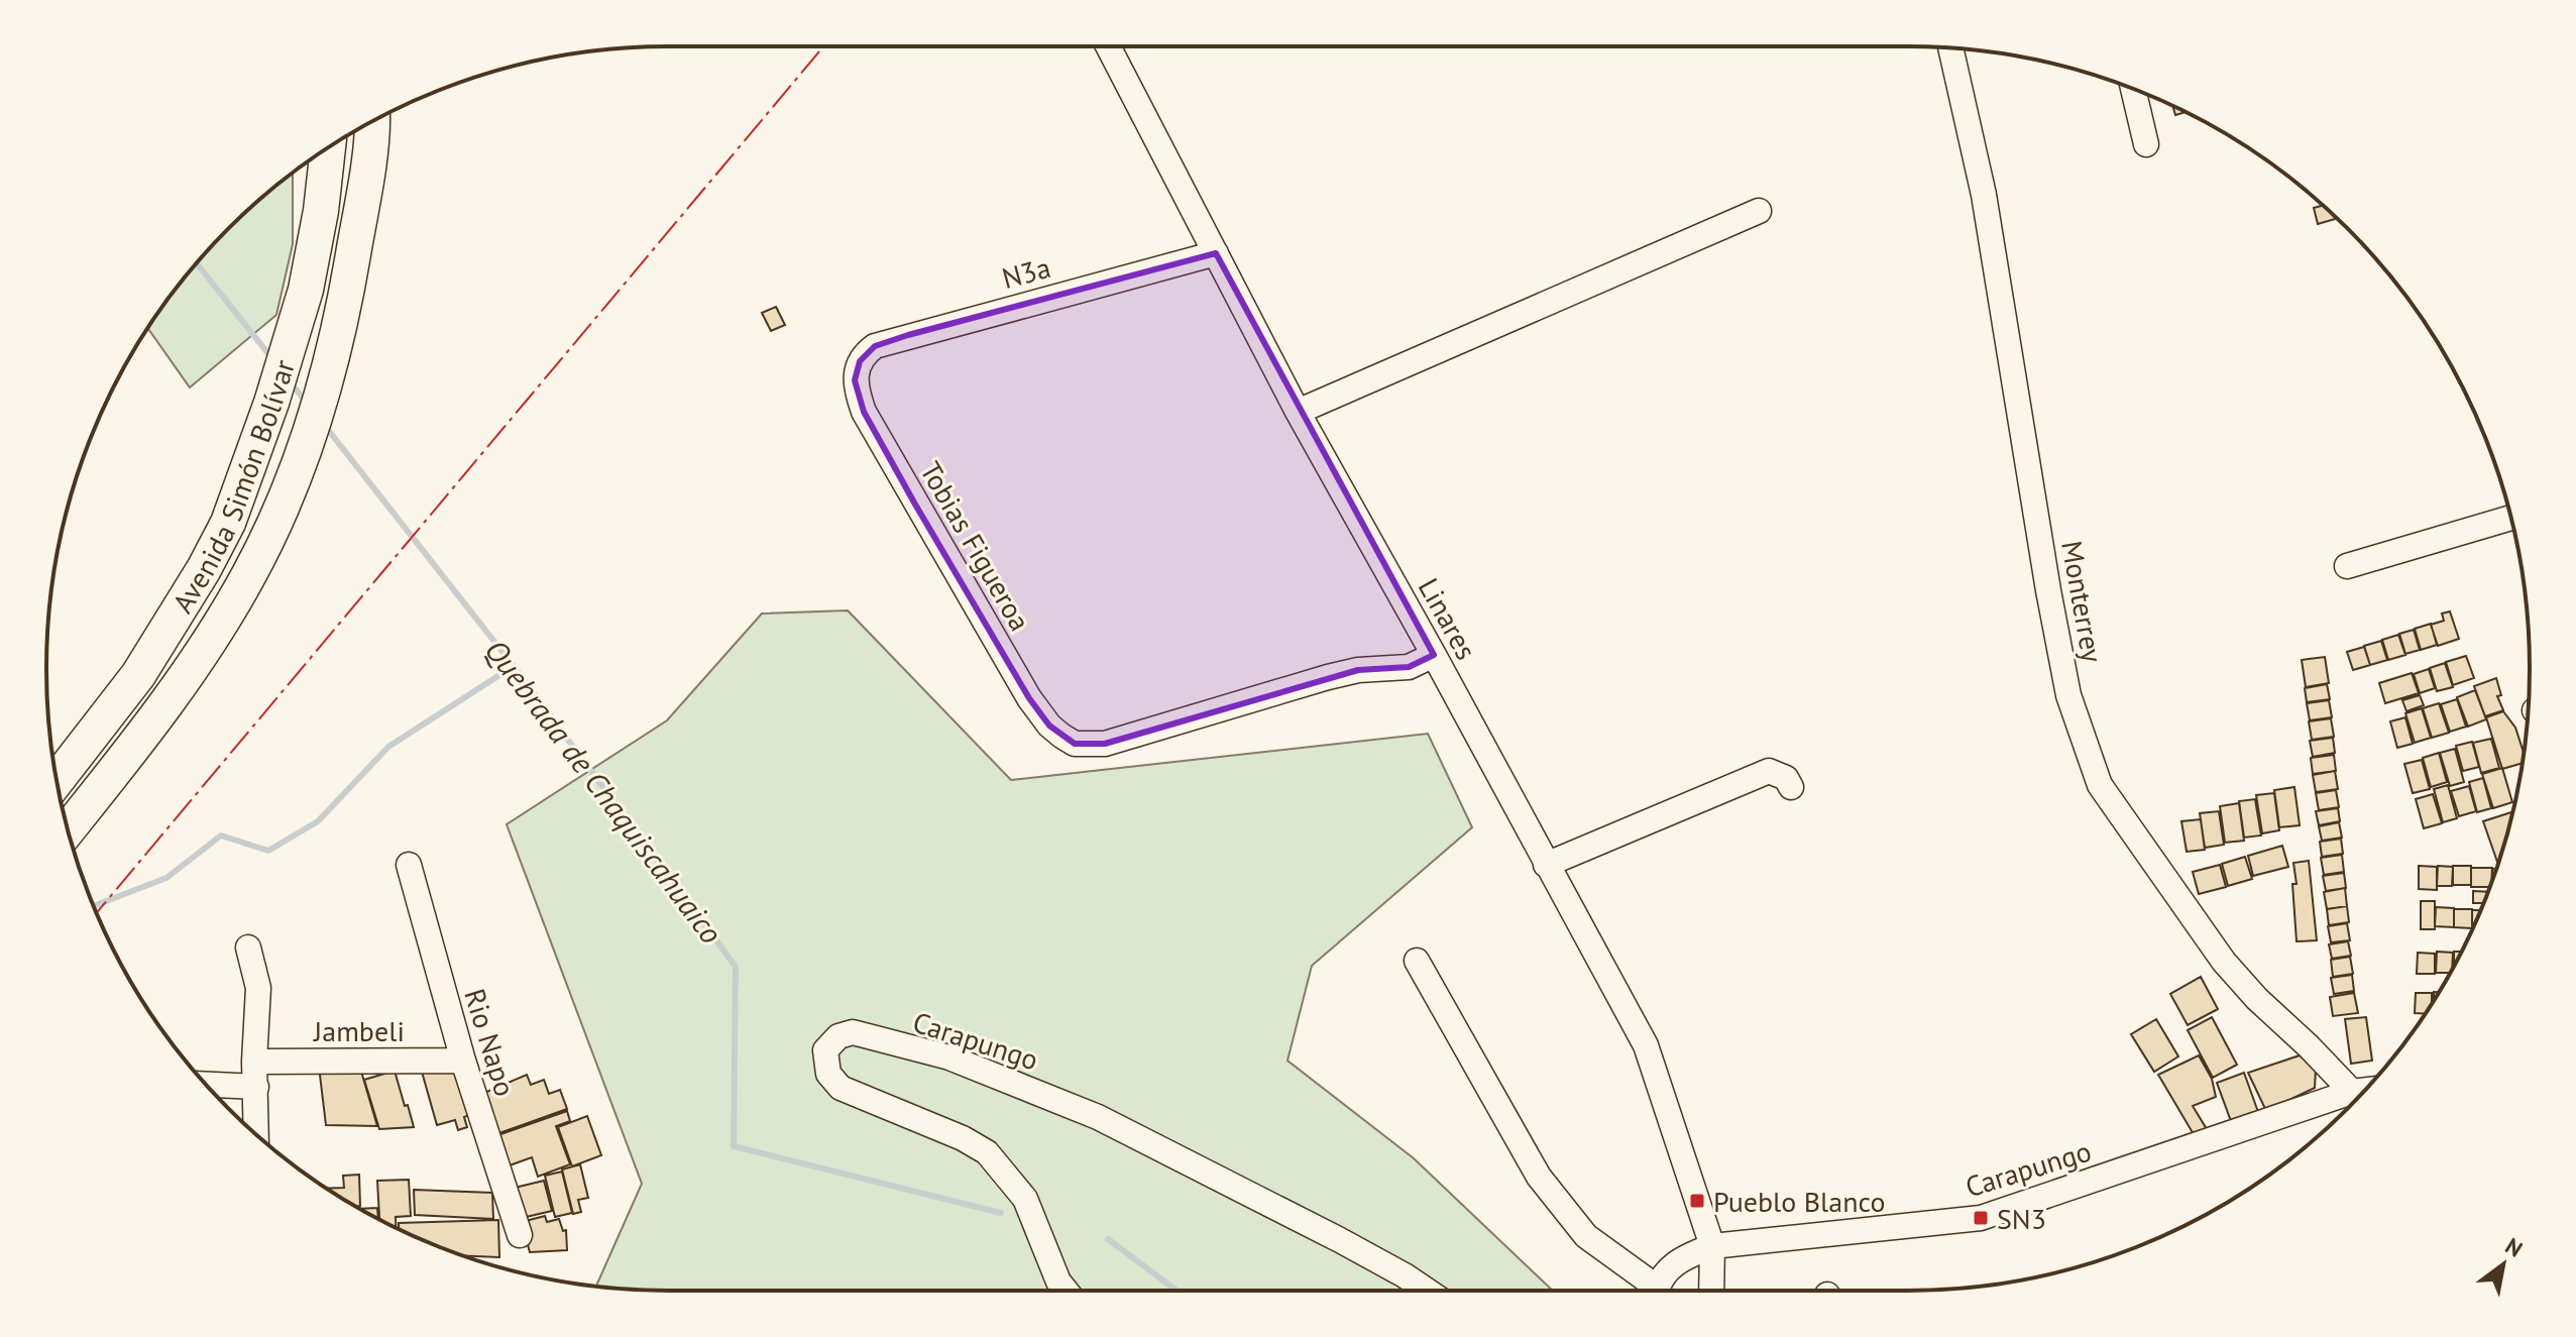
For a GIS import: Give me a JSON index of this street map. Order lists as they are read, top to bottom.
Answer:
{
  "streets": {
    "highway": ["Avenida Simón Bolívar"],
    "street": [
      "N3a",
      "Tobias Figueroa",
      "Monterrey",
      "Linares",
      "Jambeli",
      "Carapungo",
      "Rio Napo"
    ]
  },
  "crossings": [
    ["N3a", "Tobias Figueroa"],
    ["N3a", "Linares"],
    ["Tobias Figueroa", "Linares"],
    ["Linares", "Carapungo"],
    ["Jambeli", "Rio Napo"]
  ],
  "water": ["Quebrada de Chaquiscahuaico"],
  "places": {
    "transit": ["Pueblo Blanco", "SN3"]
  },
  "north": "top right"
}
